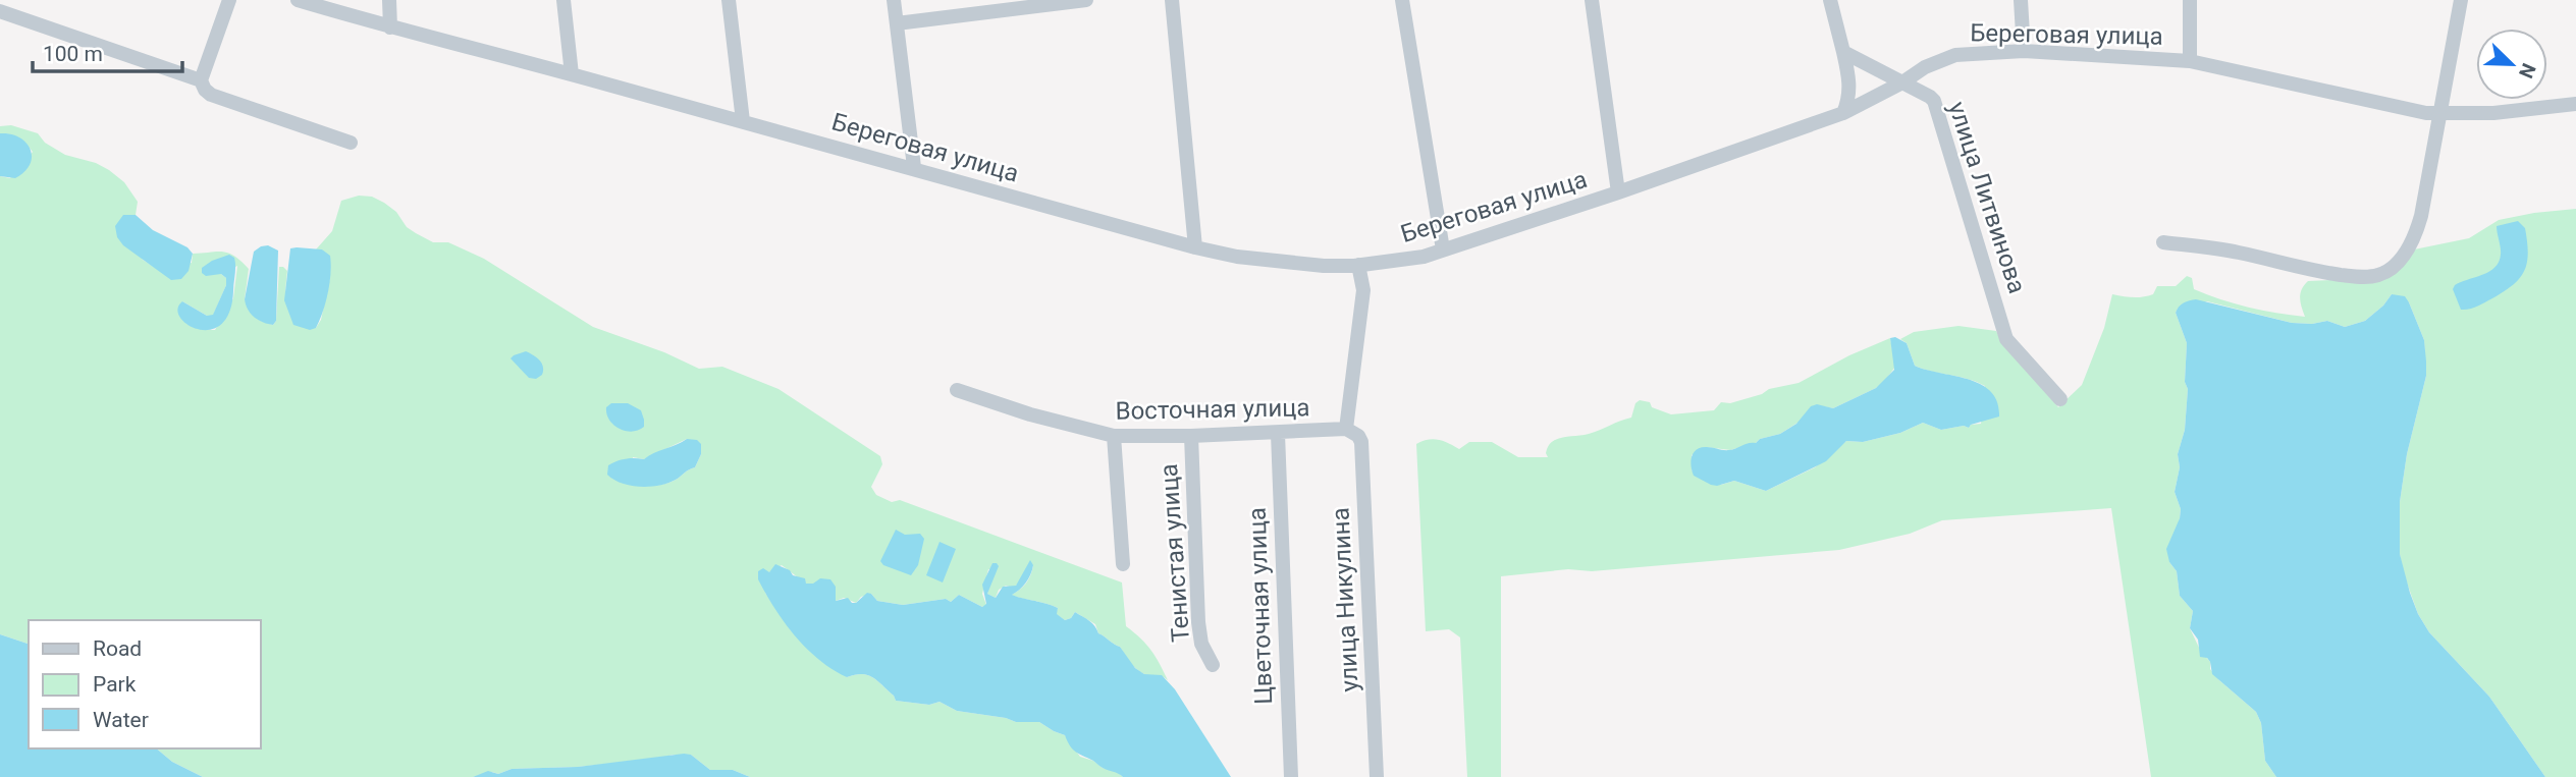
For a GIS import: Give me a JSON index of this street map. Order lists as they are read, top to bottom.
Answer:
{
  "streets": {
    "street": [
      "Береговая улица",
      "улица Литвинова",
      "Восточная улица",
      "Тенистая улица",
      "улица Никулина",
      "Цветочная улица"
    ]
  },
  "crossings": [
    ["Береговая улица", "улица Литвинова"],
    ["Восточная улица", "Тенистая улица"],
    ["Восточная улица", "улица Никулина"],
    ["Восточная улица", "Цветочная улица"]
  ],
  "legend": ["Road", "Park", "Water"],
  "scale_bar": "100 m",
  "north": "bottom right"
}
